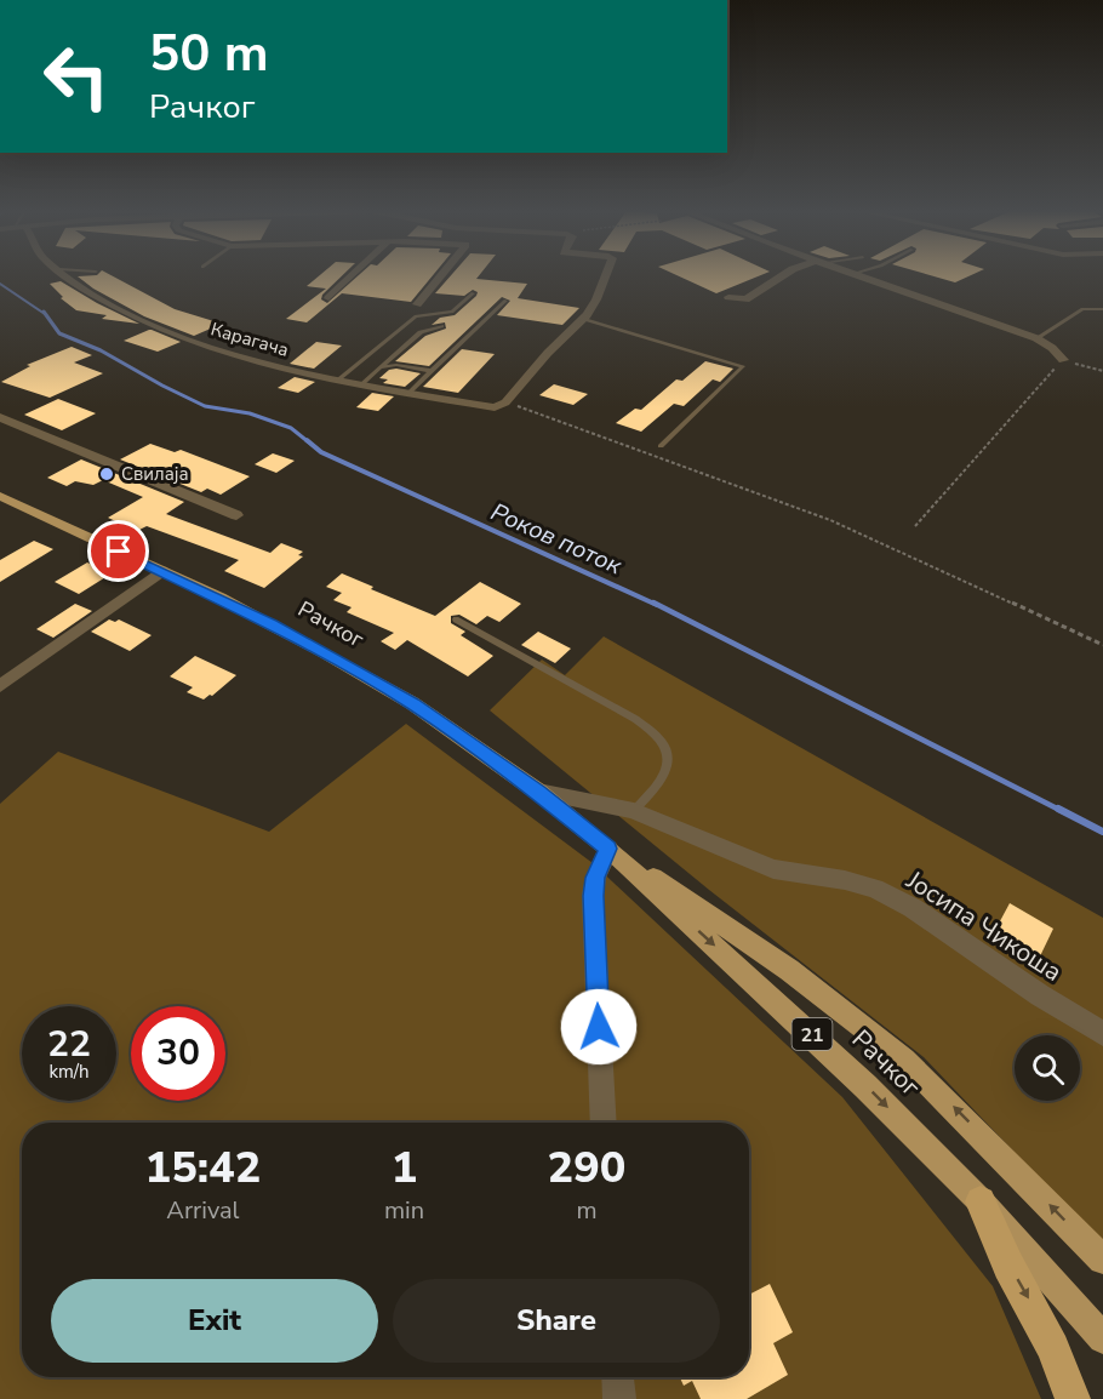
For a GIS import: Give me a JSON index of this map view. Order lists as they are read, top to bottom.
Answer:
{
  "streets": {
    "main road": ["Рачког", "21"],
    "street": ["Карагача", "Јосипа Чикоша"]
  },
  "crossings": [
    ["Рачког", "Јосипа Чикоша"]
  ],
  "water": ["Роков поток"],
  "places": ["Свилаја"],
  "page": {
    "turn": ["50 m", "Рачког"],
    "speed": "22 km/h",
    "limit": "30",
    "eta": [
      "15:42",
      "Arrival",
      "1",
      "min",
      "290",
      "m"
    ],
    "buttons": ["Exit", "Share"]
  }
}
